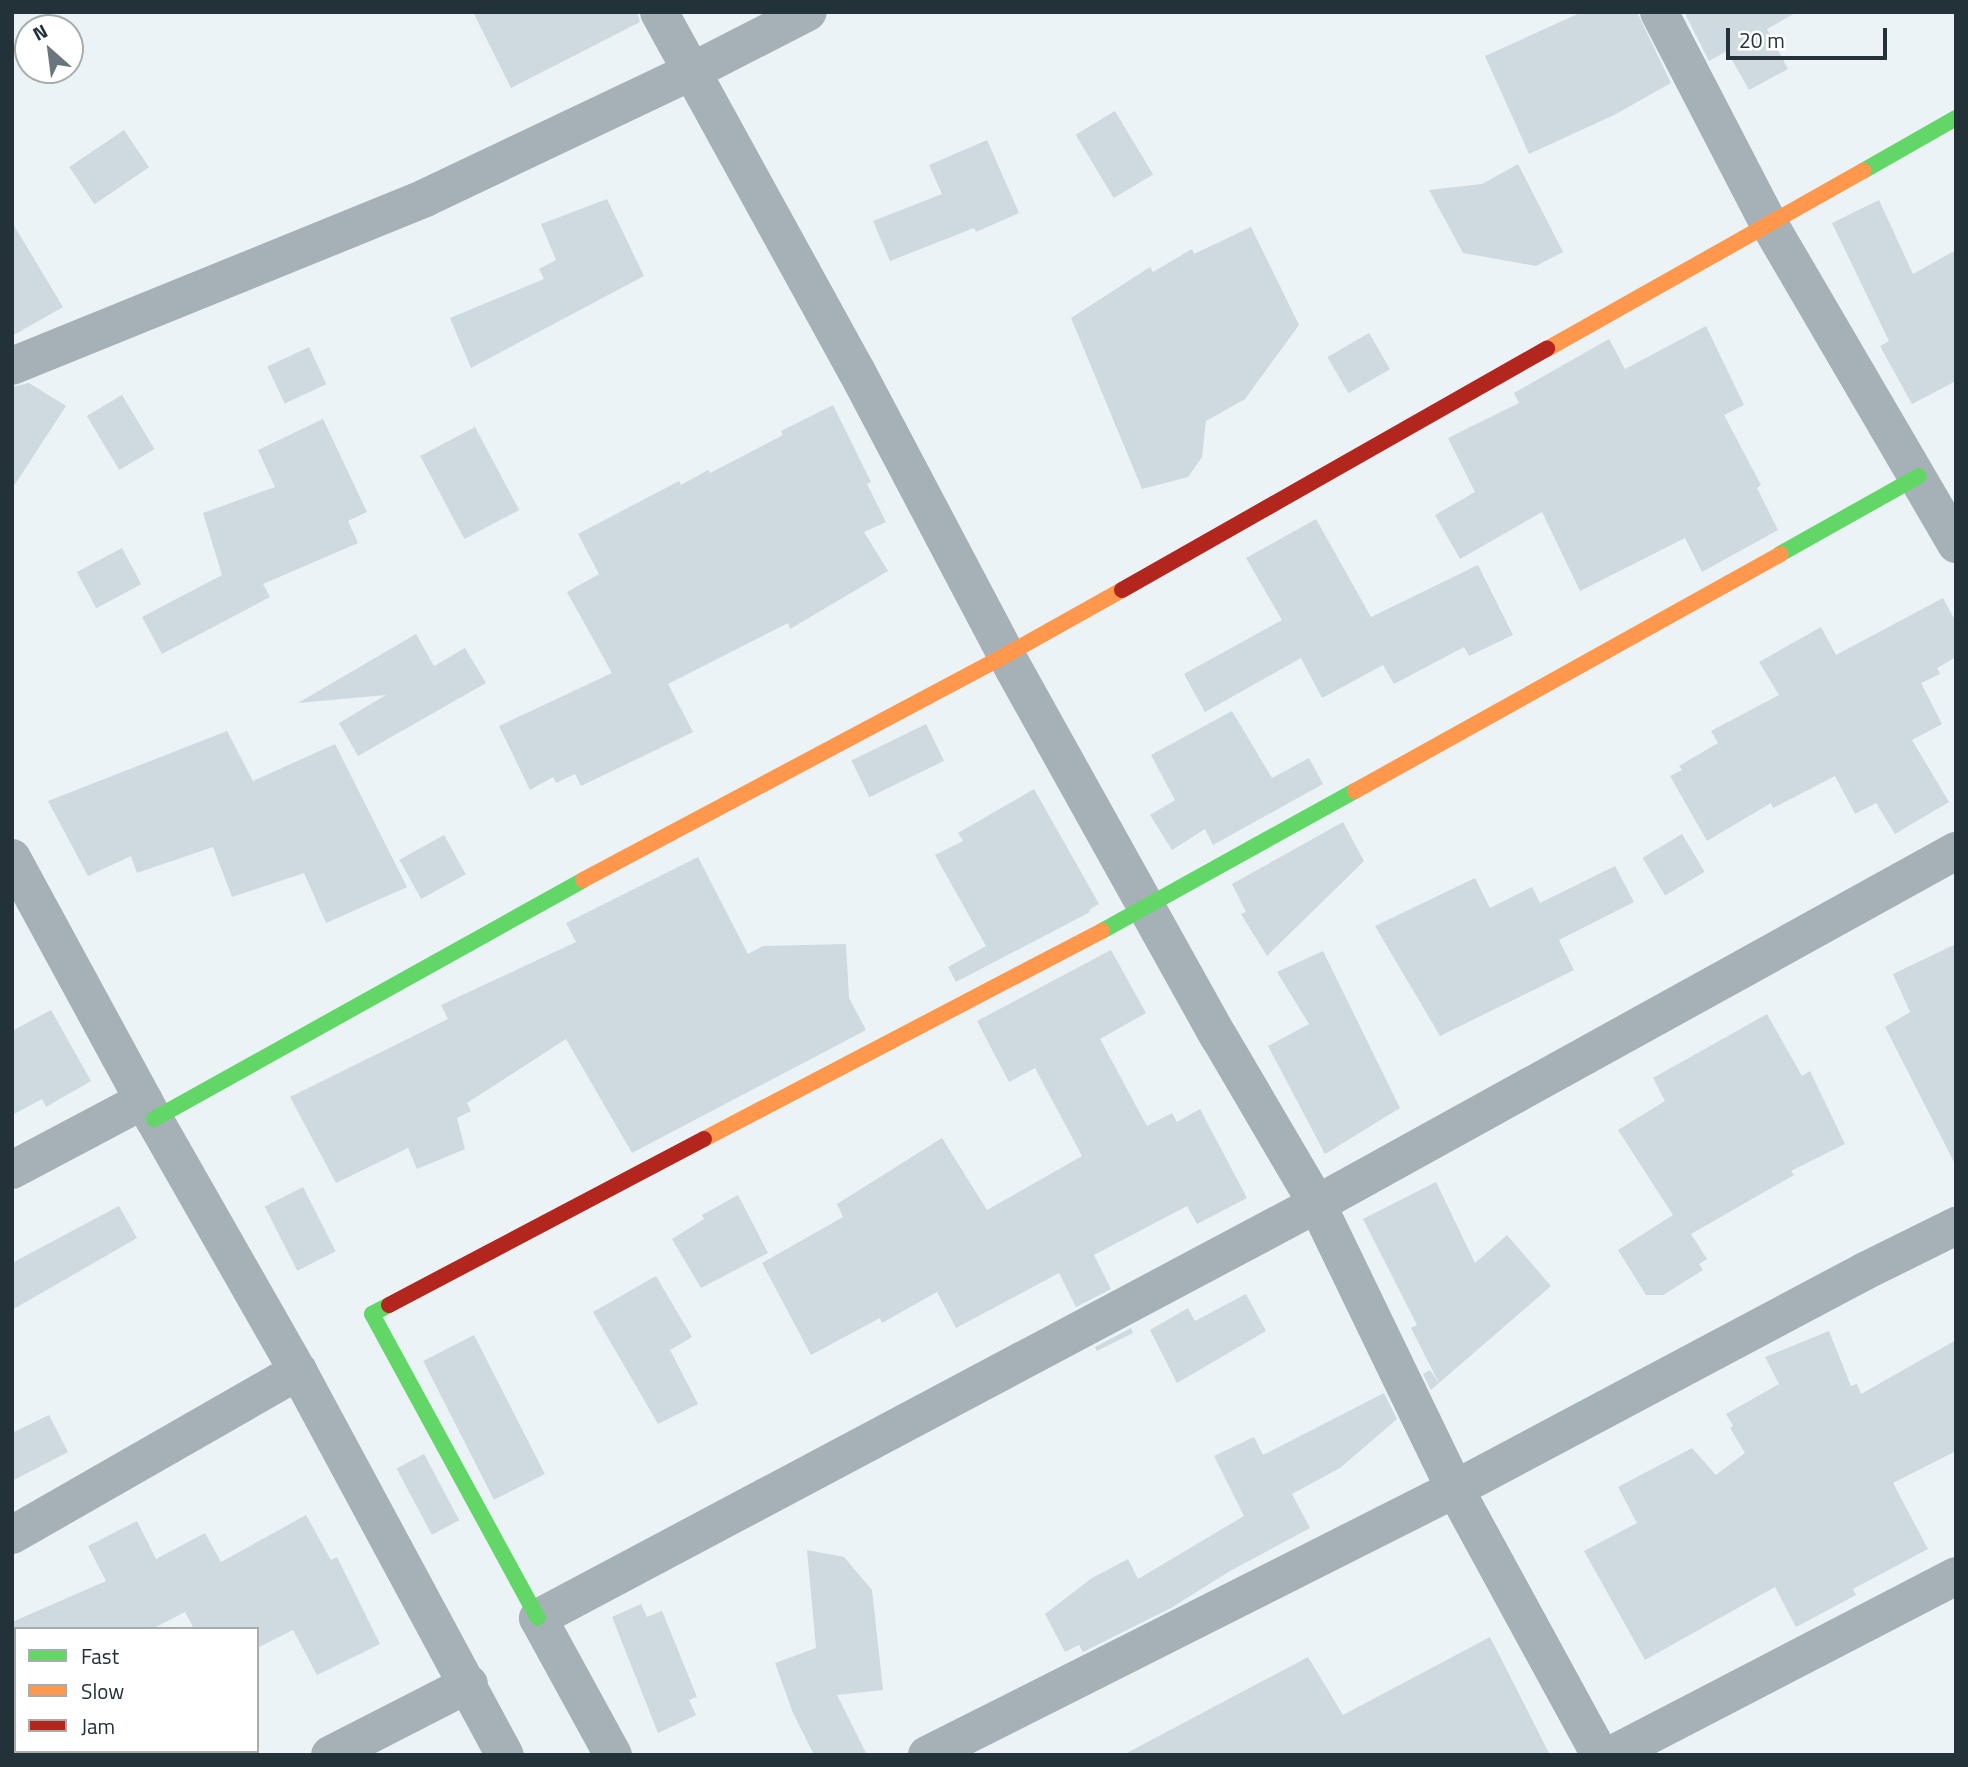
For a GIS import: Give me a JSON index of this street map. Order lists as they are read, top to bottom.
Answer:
{
  "legend": ["Fast", "Slow", "Jam"],
  "scale_bar": "20 m",
  "north": "top left"
}
